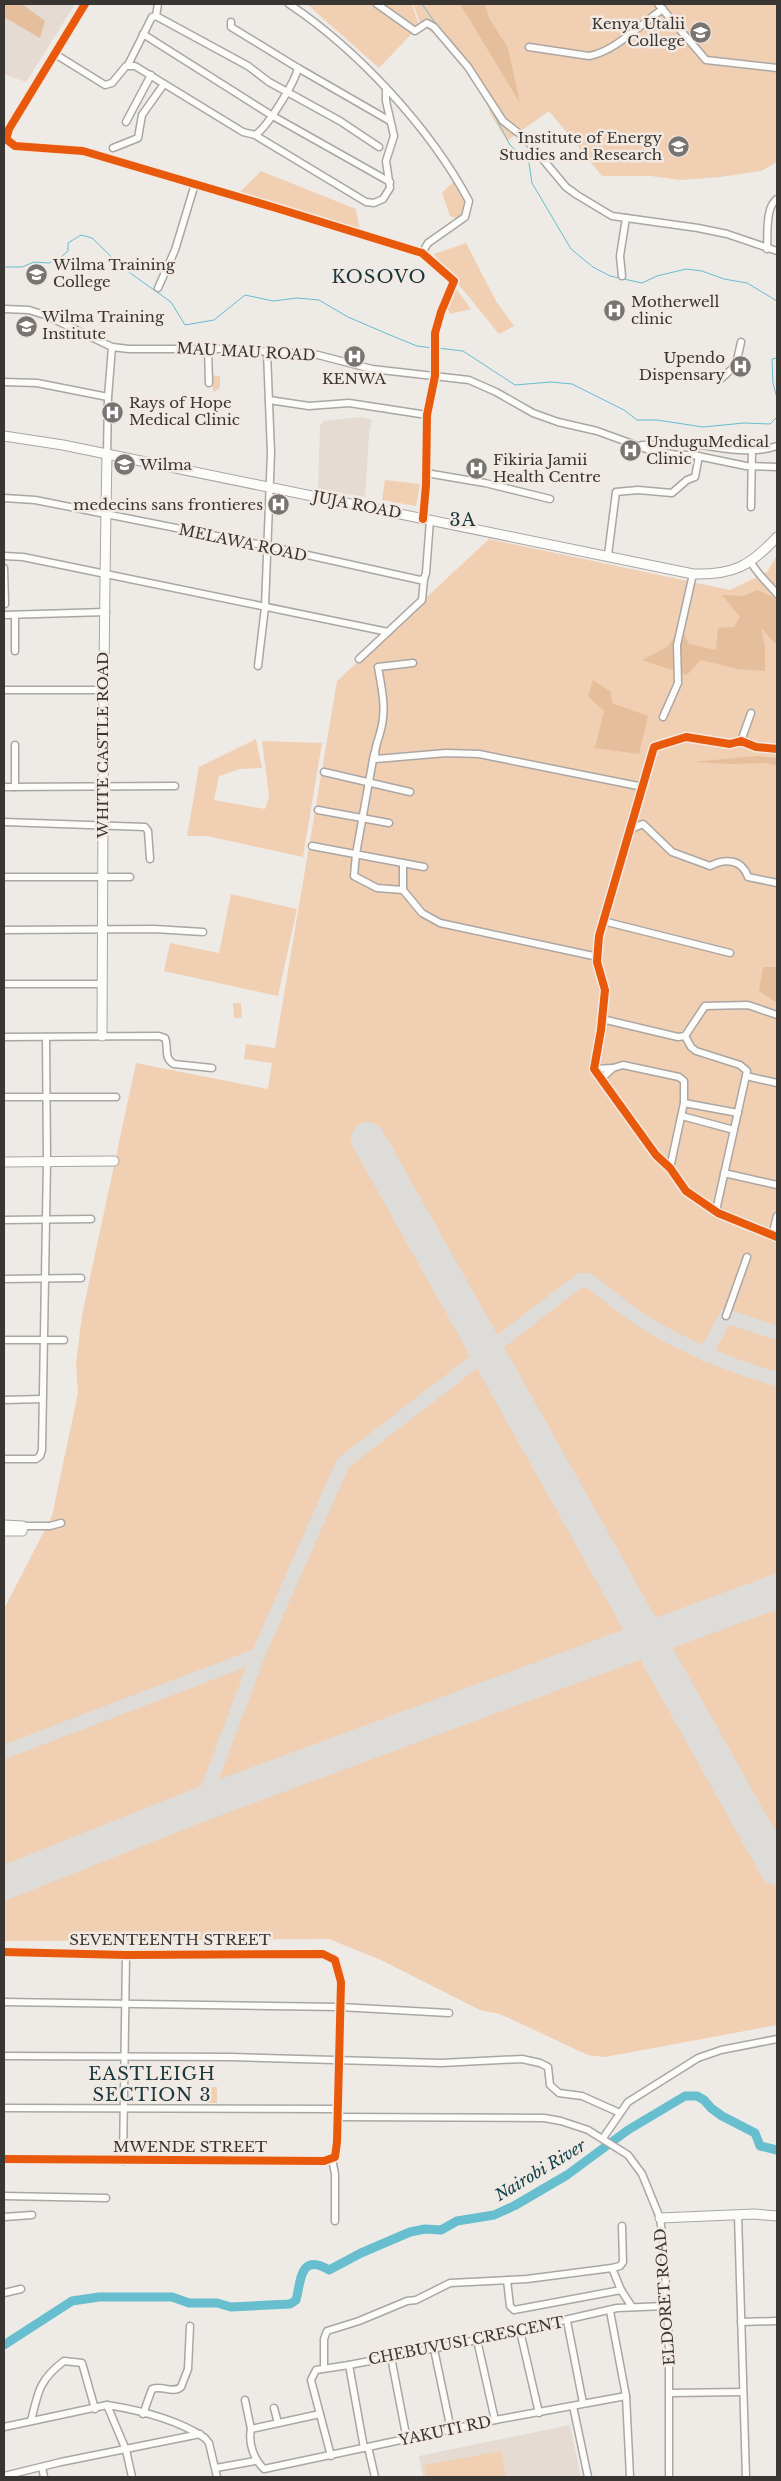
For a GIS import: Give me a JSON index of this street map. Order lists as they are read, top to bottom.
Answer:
{
  "streets": {
    "main road": ["JUJA ROAD", "WHITE CASTLE ROAD"],
    "street": [
      "MAU MAU ROAD",
      "MELAWA ROAD",
      "SEVENTEENTH STREET",
      "MWENDE STREET",
      "ELDORET ROAD",
      "CHEBUVUSI CRESCENT",
      "YAKUTI RD"
    ]
  },
  "crossings": [
    ["JUJA ROAD", "WHITE CASTLE ROAD"],
    ["MELAWA ROAD", "WHITE CASTLE ROAD"],
    ["ELDORET ROAD", "CHEBUVUSI CRESCENT"],
    ["CHEBUVUSI CRESCENT", "YAKUTI RD"]
  ],
  "districts": ["KOSOVO", "3A", "EASTLEIGH SECTION 3"],
  "water": ["Nairobi River"],
  "places": {
    "school or university": [
      "Kenya Utalii College",
      "Institute of Energy Studies and Research",
      "Wilma Training College",
      "Wilma Training Institute",
      "Wilma"
    ],
    "hospital": [
      "Motherwell clinic",
      "KENWA",
      "Upendo Dispensary",
      "Rays of Hope Medical Clinic",
      "UnduguMedical Clinic",
      "Fikiria Jamii Health Centre",
      "medecins sans frontieres"
    ]
  }
}
